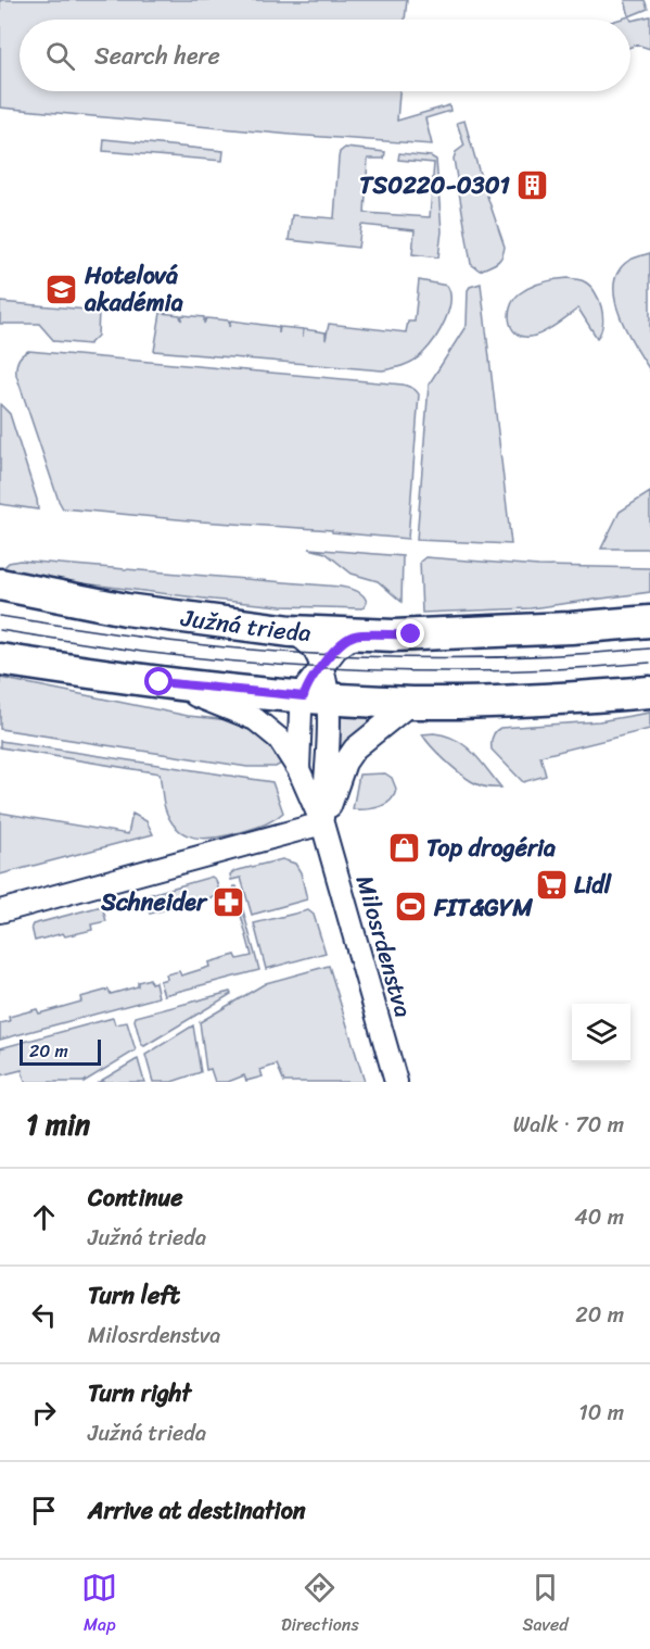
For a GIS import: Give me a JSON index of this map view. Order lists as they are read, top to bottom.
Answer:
{
  "streets": {
    "street": ["Južná trieda", "Milosrdenstva"]
  },
  "crossings": [
    ["Južná trieda", "Milosrdenstva"]
  ],
  "places": {
    "building": ["TS0220-0301"],
    "school or university": ["Hotelová akadémia"],
    "shop": ["Top drogéria"],
    "supermarket": ["Lidl"],
    "pharmacy": ["Schneider"],
    "sports": ["FIT&GYM"]
  },
  "scale_bar": "20 m",
  "page": {
    "search": "Search here",
    "scale": "20 m",
    "heading": ["1 min", "Walk · 70 m"],
    "list": [
      ["Continue", "Južná trieda", "40 m"],
      ["Turn left", "Milosrdenstva", "20 m"],
      ["Turn right", "Južná trieda", "10 m"],
      "Arrive at destination"
    ],
    "nav": ["Map", "Directions", "Saved"]
  }
}
